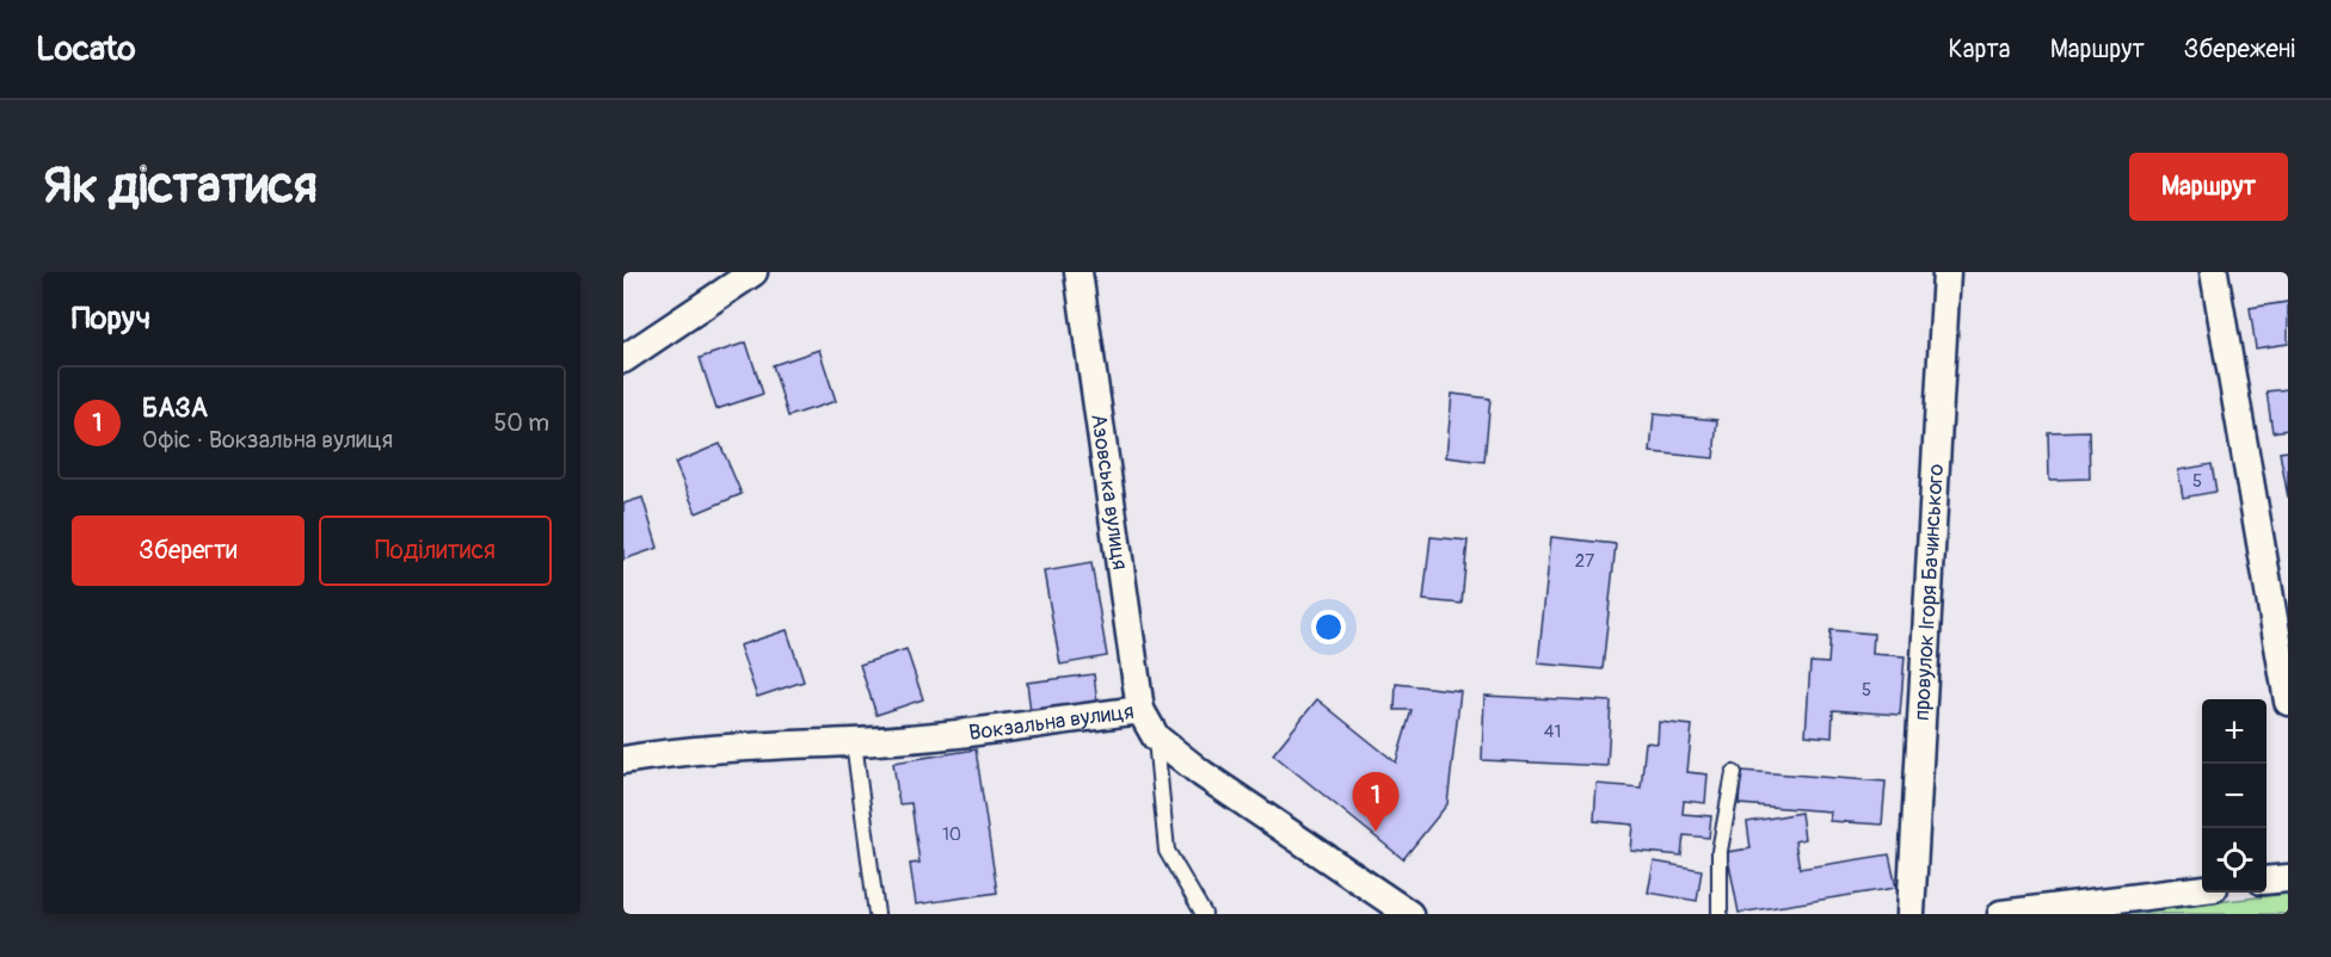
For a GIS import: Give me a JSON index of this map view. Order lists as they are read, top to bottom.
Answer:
{
  "streets": {
    "street": ["Азовська вулиця", "провулок Ігоря Бачинського", "Вокзальна вулиця"]
  },
  "crossings": [
    ["Азовська вулиця", "Вокзальна вулиця"]
  ],
  "house_numbers": [
    "5",
    "27",
    "5",
    "41",
    "10"
  ],
  "page": {
    "header": "Locato",
    "nav": ["Карта", "Маршрут", "Збережені"],
    "buttons": [
      "Маршрут",
      ["Зберегти", "Поділитися"]
    ],
    "title": "Як дістатися",
    "heading": "Поруч",
    "list": [
      {
        "mark": "1",
        "name": "БАЗА",
        "note": "Офіс · Вокзальна вулиця",
        "value": "50 m"
      }
    ],
    "map_buttons": ["+", "−"],
    "pins": "1"
  }
}
